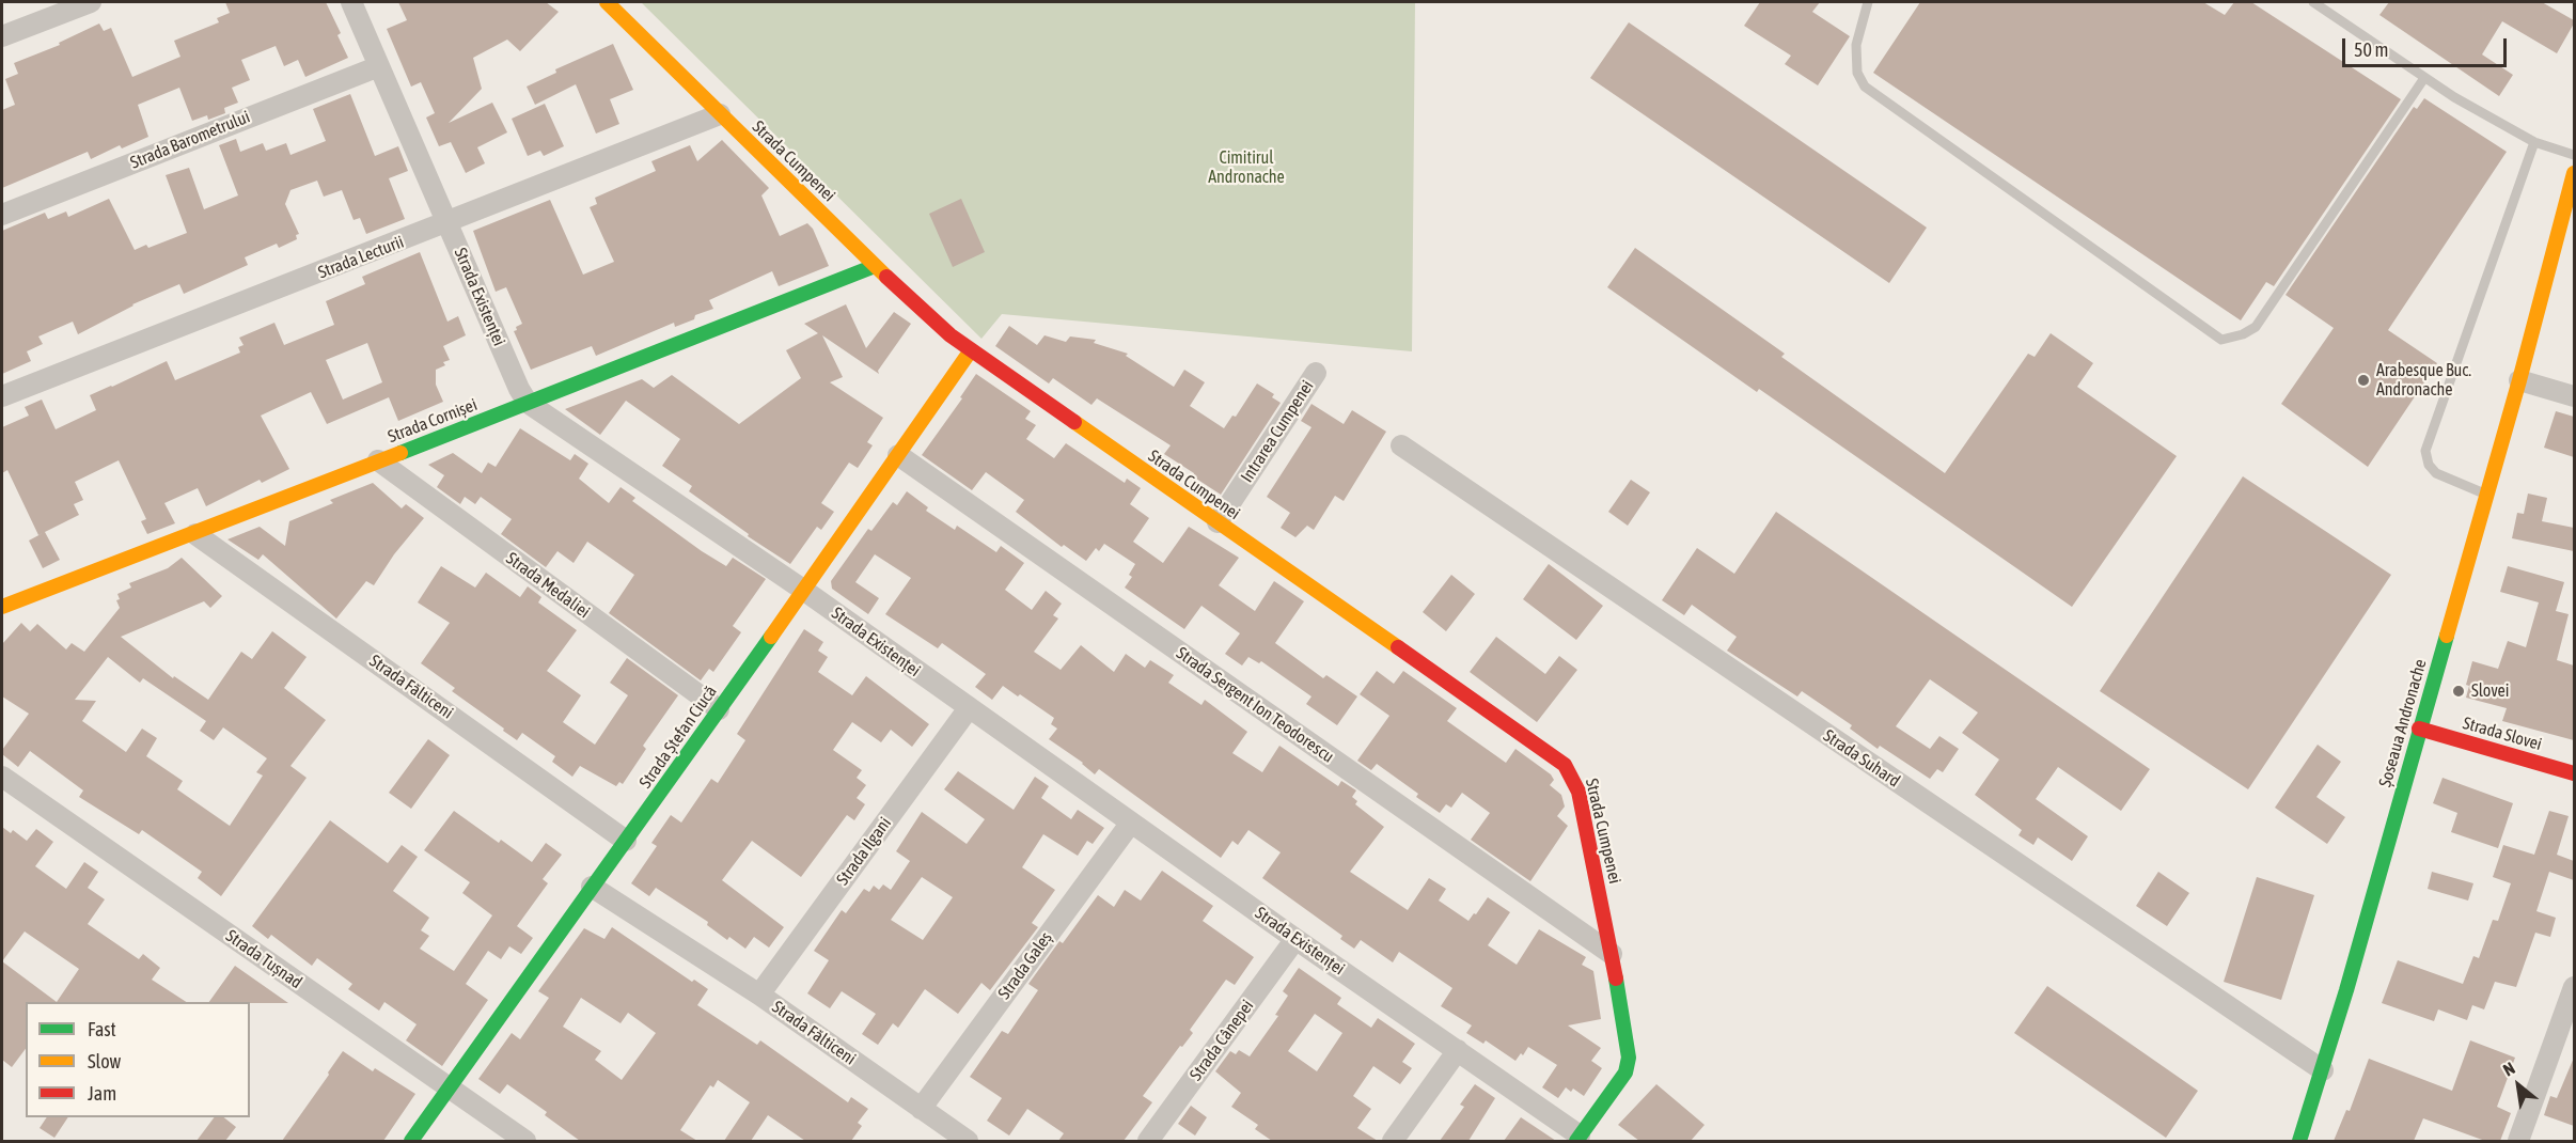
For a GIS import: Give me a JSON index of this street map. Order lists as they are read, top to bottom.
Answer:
{
  "streets": {
    "street": [
      "Strada Barometrului",
      "Strada Cumpenei",
      "Strada Lecturii",
      "Strada Existenței",
      "Strada Cornișei",
      "Intrarea Cumpenei",
      "Strada Medaliei",
      "Strada Fălticeni",
      "Strada Sergent Ion Teodorescu",
      "Șoseaua Andronache",
      "Strada Slovei",
      "Strada Ștefan Ciucă",
      "Strada Suhard",
      "Strada Ilgani",
      "Strada Tușnad",
      "Strada Galeș",
      "Strada Cânepei"
    ]
  },
  "crossings": [
    ["Strada Barometrului", "Strada Existenței"],
    ["Strada Cumpenei", "Strada Lecturii"],
    ["Strada Cumpenei", "Strada Existenței"],
    ["Strada Cumpenei", "Strada Cornișei"],
    ["Strada Cumpenei", "Intrarea Cumpenei"],
    ["Strada Cumpenei", "Strada Sergent Ion Teodorescu"],
    ["Strada Cumpenei", "Strada Ștefan Ciucă"],
    ["Strada Lecturii", "Strada Existenței"],
    ["Strada Existenței", "Strada Cornișei"],
    ["Strada Existenței", "Strada Ștefan Ciucă"],
    ["Strada Existenței", "Strada Ilgani"],
    ["Strada Existenței", "Strada Galeș"],
    ["Strada Existenței", "Strada Cânepei"],
    ["Strada Cornișei", "Strada Medaliei"],
    ["Strada Cornișei", "Strada Fălticeni"],
    ["Strada Medaliei", "Strada Ștefan Ciucă"],
    ["Strada Fălticeni", "Strada Ștefan Ciucă"],
    ["Strada Fălticeni", "Strada Ilgani"],
    ["Strada Fălticeni", "Strada Galeș"],
    ["Strada Sergent Ion Teodorescu", "Strada Ștefan Ciucă"],
    ["Șoseaua Andronache", "Strada Slovei"],
    ["Șoseaua Andronache", "Strada Suhard"],
    ["Strada Ștefan Ciucă", "Strada Tușnad"]
  ],
  "parks": ["Cimitirul Andronache"],
  "places": ["Arabesque Buc. Andronache", "Slovei"],
  "legend": ["Fast", "Slow", "Jam"],
  "scale_bar": "50 m",
  "north": "top left"
}
